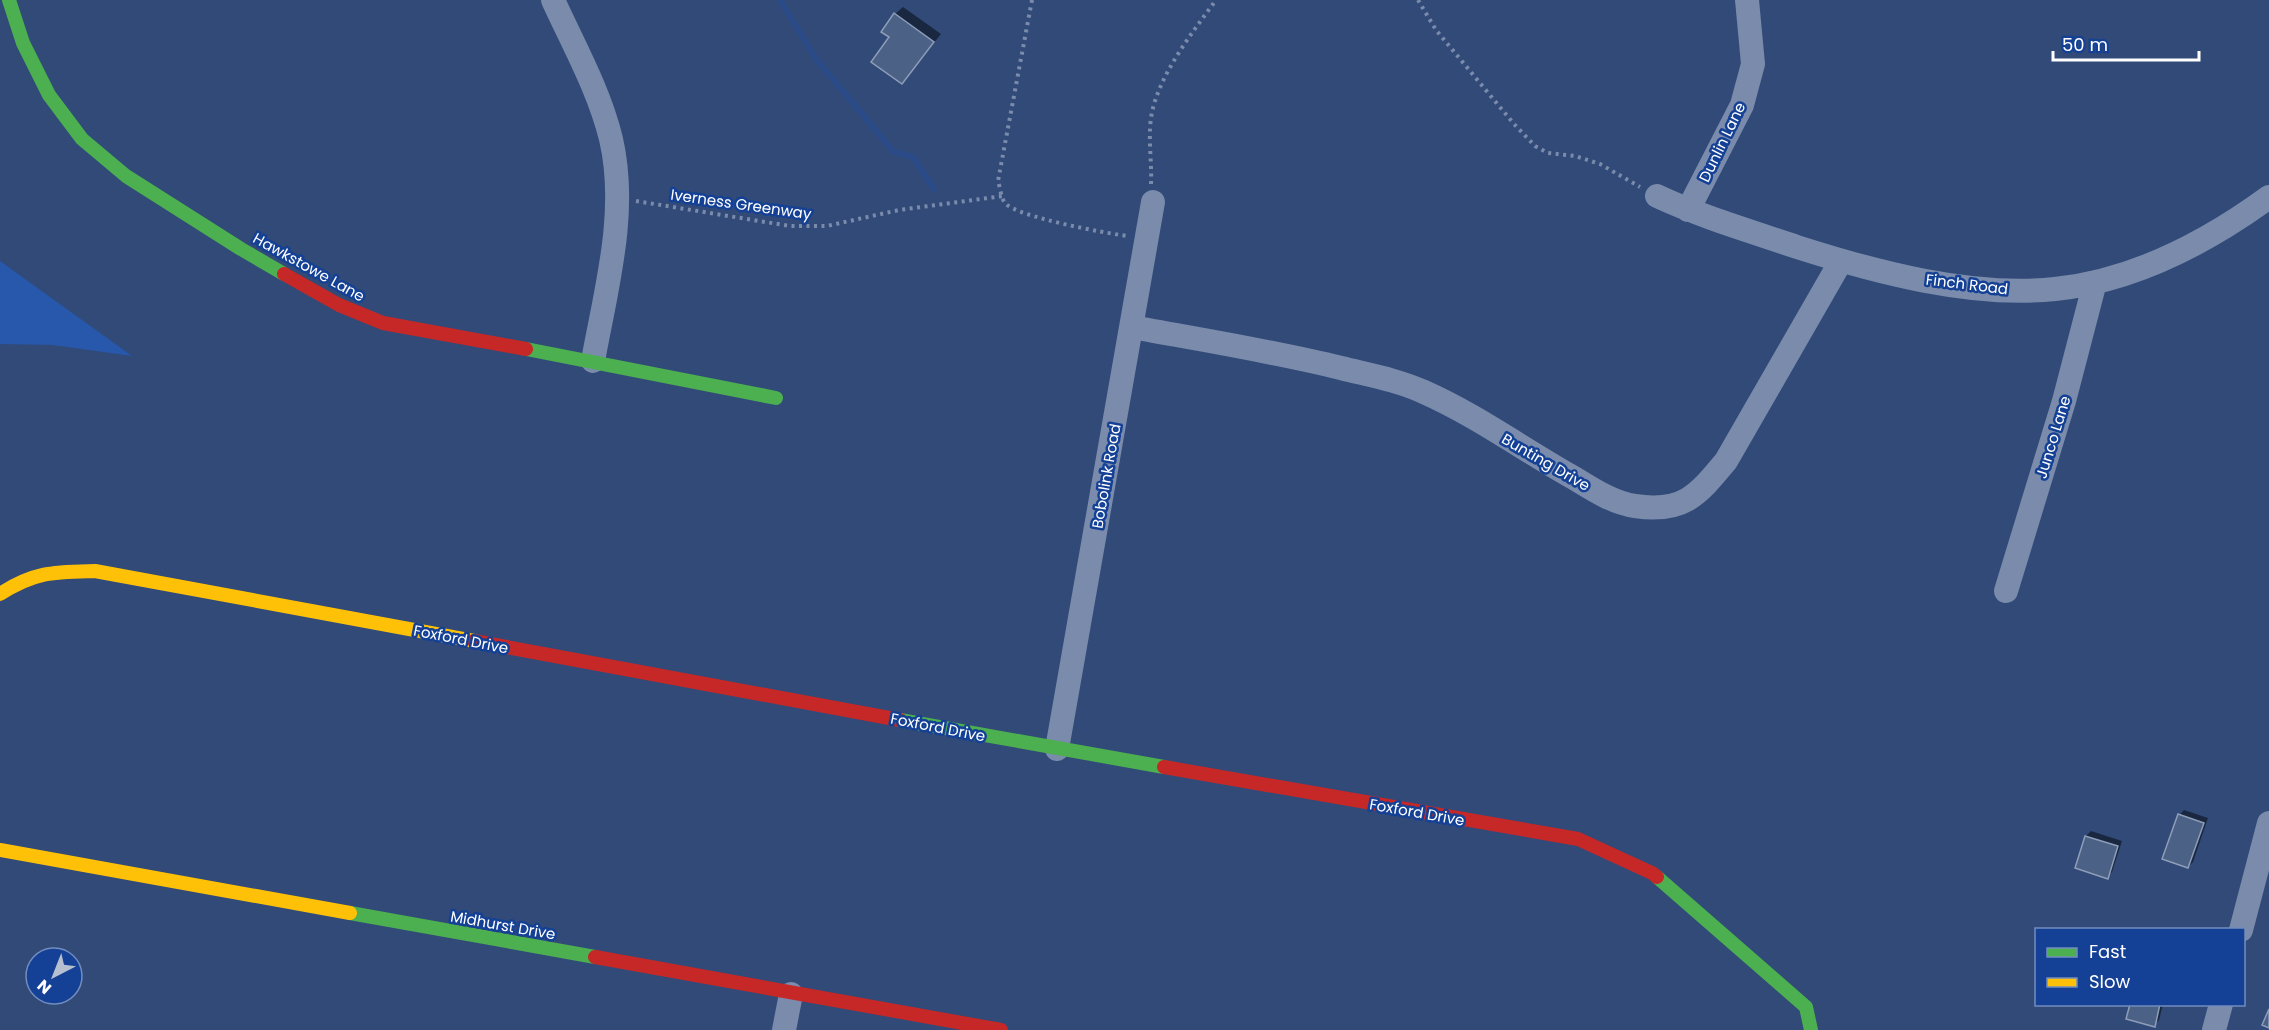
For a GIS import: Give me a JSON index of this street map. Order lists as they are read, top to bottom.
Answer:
{
  "streets": {
    "street": [
      "Dunlin Lane",
      "Hawkstowe Lane",
      "Finch Road",
      "Junco Lane",
      "Bunting Drive",
      "Bobolink Road",
      "Foxford Drive",
      "Midhurst Drive"
    ],
    "path": ["Iverness Greenway"]
  },
  "crossings": [
    ["Dunlin Lane", "Finch Road"],
    ["Finch Road", "Junco Lane"],
    ["Finch Road", "Bunting Drive"],
    ["Bunting Drive", "Bobolink Road"],
    ["Bobolink Road", "Foxford Drive"]
  ],
  "legend": ["Fast", "Slow"],
  "scale_bar": "50 m",
  "north": "bottom left"
}
